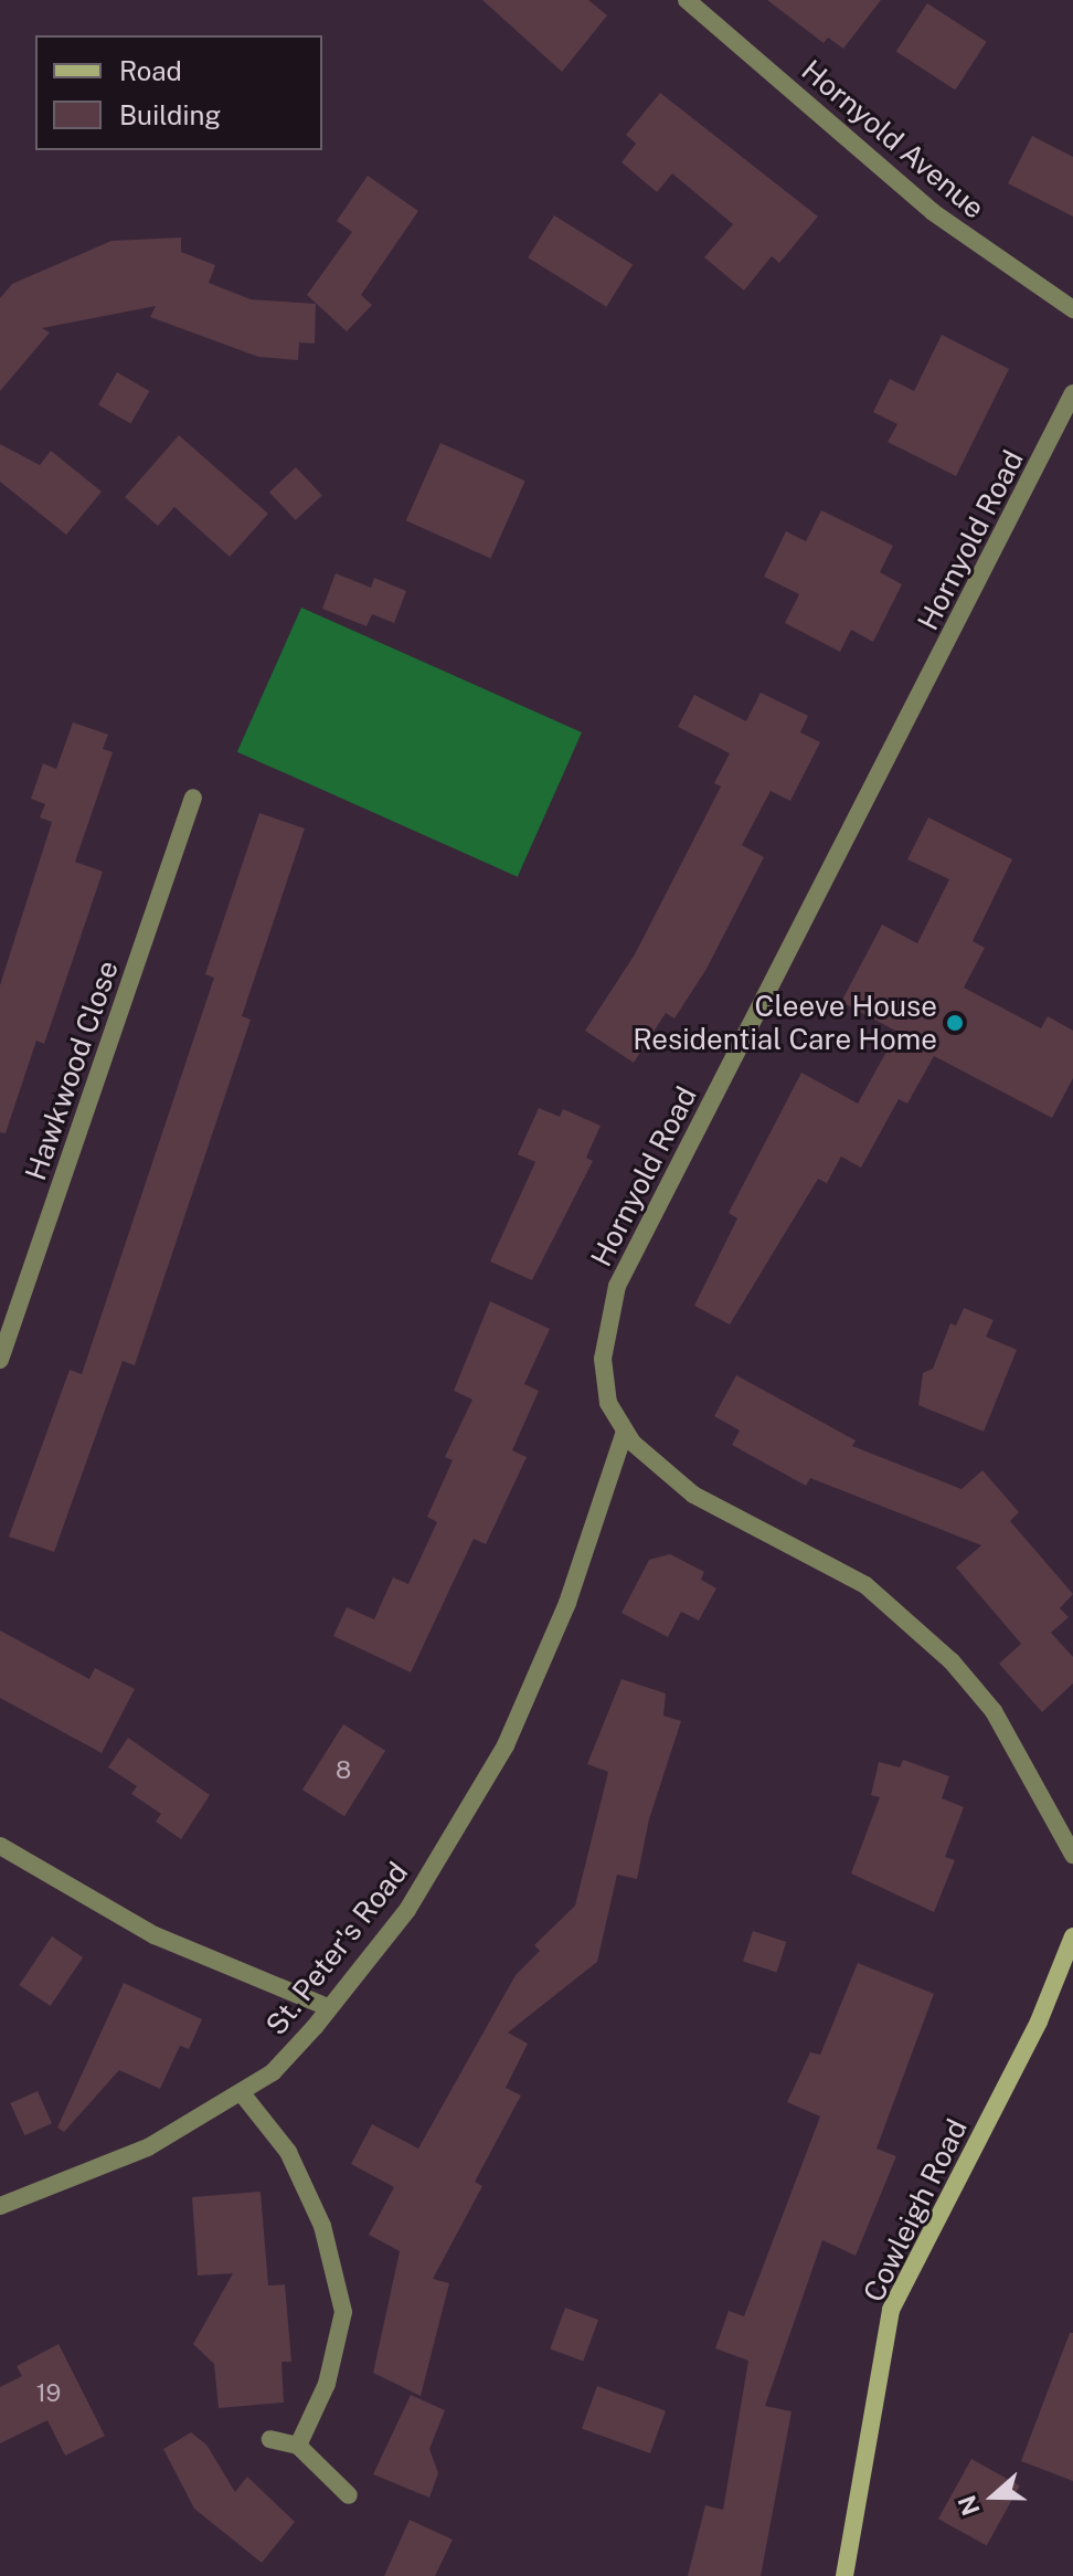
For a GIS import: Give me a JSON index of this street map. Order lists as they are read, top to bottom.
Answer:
{
  "streets": {
    "main road": ["Cowleigh Road"],
    "street": [
      "Hornyold Avenue",
      "Hornyold Road",
      "Hawkwood Close",
      "St. Peter's Road"
    ]
  },
  "crossings": [
    ["Hornyold Road", "St. Peter's Road"]
  ],
  "places": ["Cleeve House Residential Care Home"],
  "house_numbers": ["8", "19"],
  "legend": ["Road", "Building"],
  "north": "left"
}
